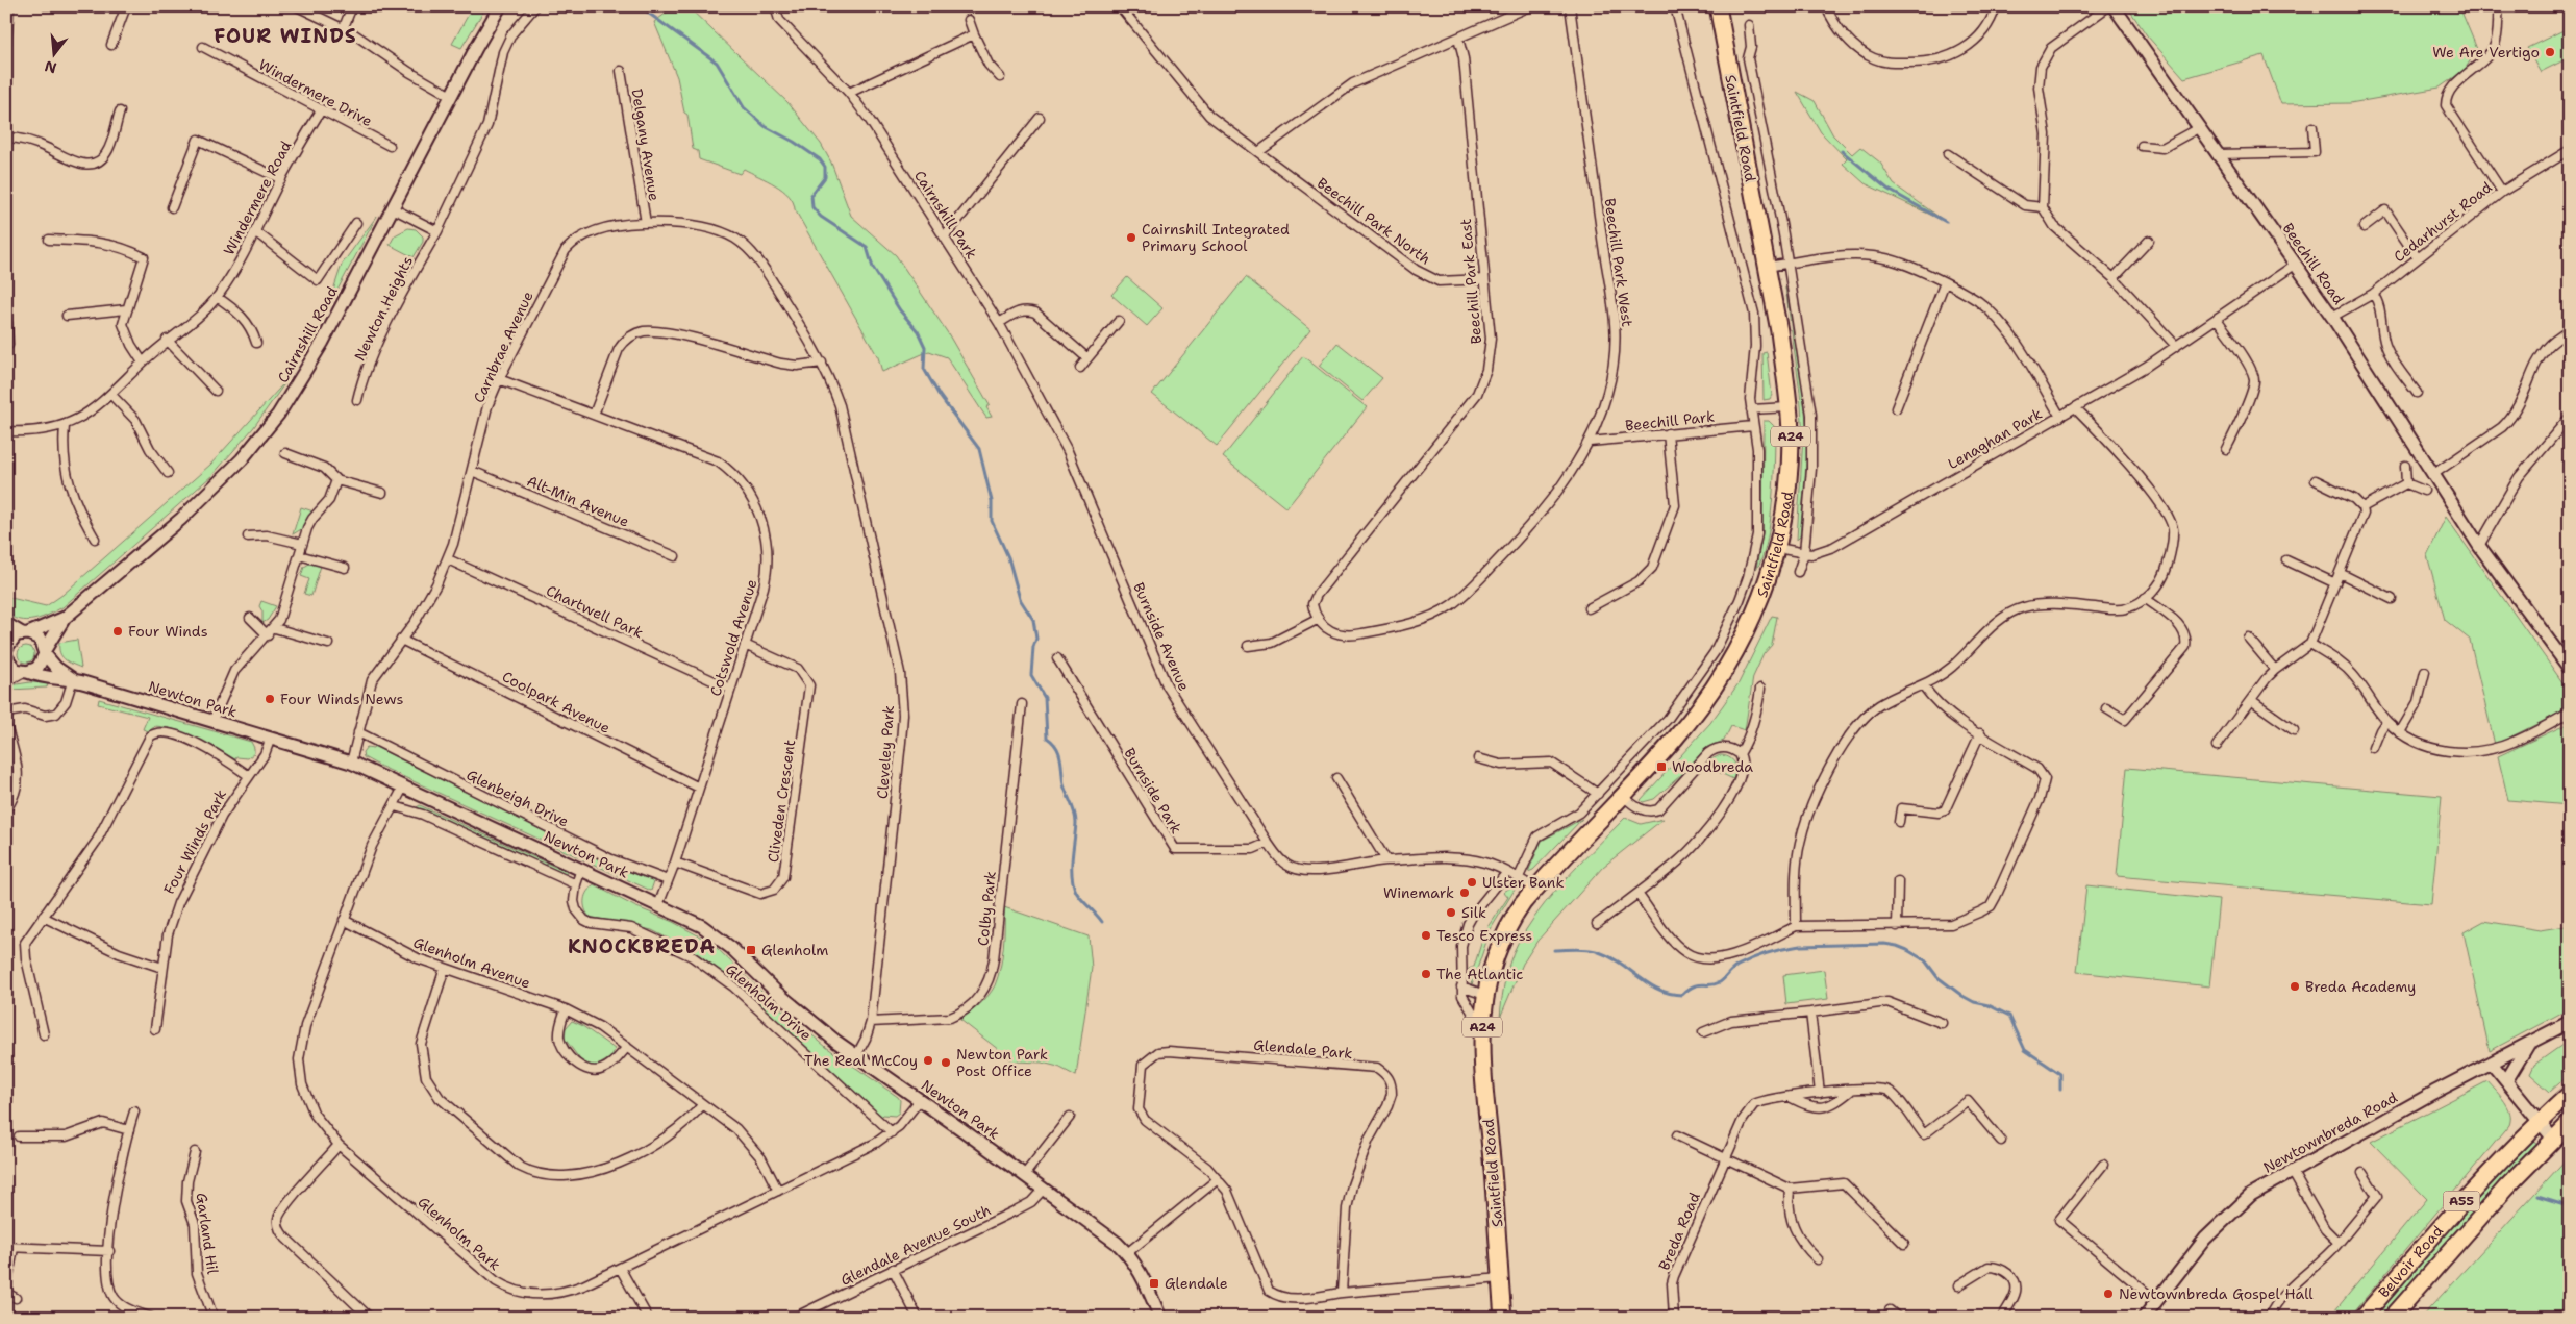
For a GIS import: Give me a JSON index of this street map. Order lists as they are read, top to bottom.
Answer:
{
  "streets": {
    "highway": [
      "Saintfield Road",
      "A24",
      "A55",
      "Belvoir Road"
    ],
    "street": [
      "Windermere Drive",
      "Delgany Avenue",
      "Windermere Road",
      "Cairnshill Park",
      "Beechill Park North",
      "Cedarhurst Road",
      "Beechill Park West",
      "Beechill Road",
      "Beechill Park East",
      "Newton Heights",
      "Cairnshill Road",
      "Carnbrae Avenue",
      "Beechill Park",
      "Lenaghan Park",
      "Alt-Min Avenue",
      "Chartwell Park",
      "Burnside Avenue",
      "Cotswold Avenue",
      "Newton Park",
      "Coolpark Avenue",
      "Cleveley Park",
      "Burnside Park",
      "Glenbeigh Drive",
      "Cliveden Crescent",
      "Four Winds Park",
      "Colby Park",
      "Glenholm Avenue",
      "Glenholm Drive",
      "Glendale Park",
      "Newtownbreda Road",
      "Breda Road",
      "Garland Hil",
      "Glenholm Park",
      "Glendale Avenue South"
    ]
  },
  "crossings": [
    ["Windermere Drive", "Windermere Road"],
    ["Saintfield Road", "Beechill Park"],
    ["Saintfield Road", "Lenaghan Park"],
    ["Saintfield Road", "Glendale Park"],
    ["Delgany Avenue", "Carnbrae Avenue"],
    ["Cairnshill Park", "Burnside Avenue"],
    ["Beechill Park North", "Beechill Park East"],
    ["Cedarhurst Road", "Beechill Road"],
    ["Beechill Park West", "Beechill Park East"],
    ["Beechill Park West", "Beechill Park"],
    ["Beechill Road", "Lenaghan Park"],
    ["Cairnshill Road", "Newton Park"],
    ["Carnbrae Avenue", "Alt-Min Avenue"],
    ["Carnbrae Avenue", "Chartwell Park"],
    ["Carnbrae Avenue", "Cotswold Avenue"],
    ["Carnbrae Avenue", "Newton Park"],
    ["Carnbrae Avenue", "Coolpark Avenue"],
    ["Carnbrae Avenue", "Cleveley Park"],
    ["Carnbrae Avenue", "Glenbeigh Drive"],
    ["Chartwell Park", "Cotswold Avenue"],
    ["Burnside Avenue", "Burnside Park"],
    ["Cotswold Avenue", "Newton Park"],
    ["Cotswold Avenue", "Coolpark Avenue"],
    ["Cotswold Avenue", "Glenbeigh Drive"],
    ["Cotswold Avenue", "Cliveden Crescent"],
    ["Newton Park", "Cleveley Park"],
    ["Newton Park", "Four Winds Park"],
    ["Newton Park", "Glenholm Drive"],
    ["Newton Park", "Glenholm Park"],
    ["Newton Park", "Glendale Avenue South"],
    ["Cleveley Park", "Colby Park"],
    ["Glenholm Avenue", "Glenholm Park"],
    ["Glenholm Drive", "Glenholm Park"]
  ],
  "districts": ["FOUR WINDS", "KNOCKBREDA"],
  "places": {
    "other": [
      "We Are Vertigo",
      "Cairnshill Integrated Primary School",
      "Four Winds",
      "Four Winds News",
      "Ulster Bank",
      "Winemark",
      "Silk",
      "Tesco Express",
      "The Atlantic",
      "Breda Academy",
      "The Real McCoy",
      "Newton Park Post Office",
      "Newtownbreda Gospel Hall"
    ],
    "transit": ["Woodbreda", "Glenholm", "Glendale"]
  },
  "north": "bottom"
}
